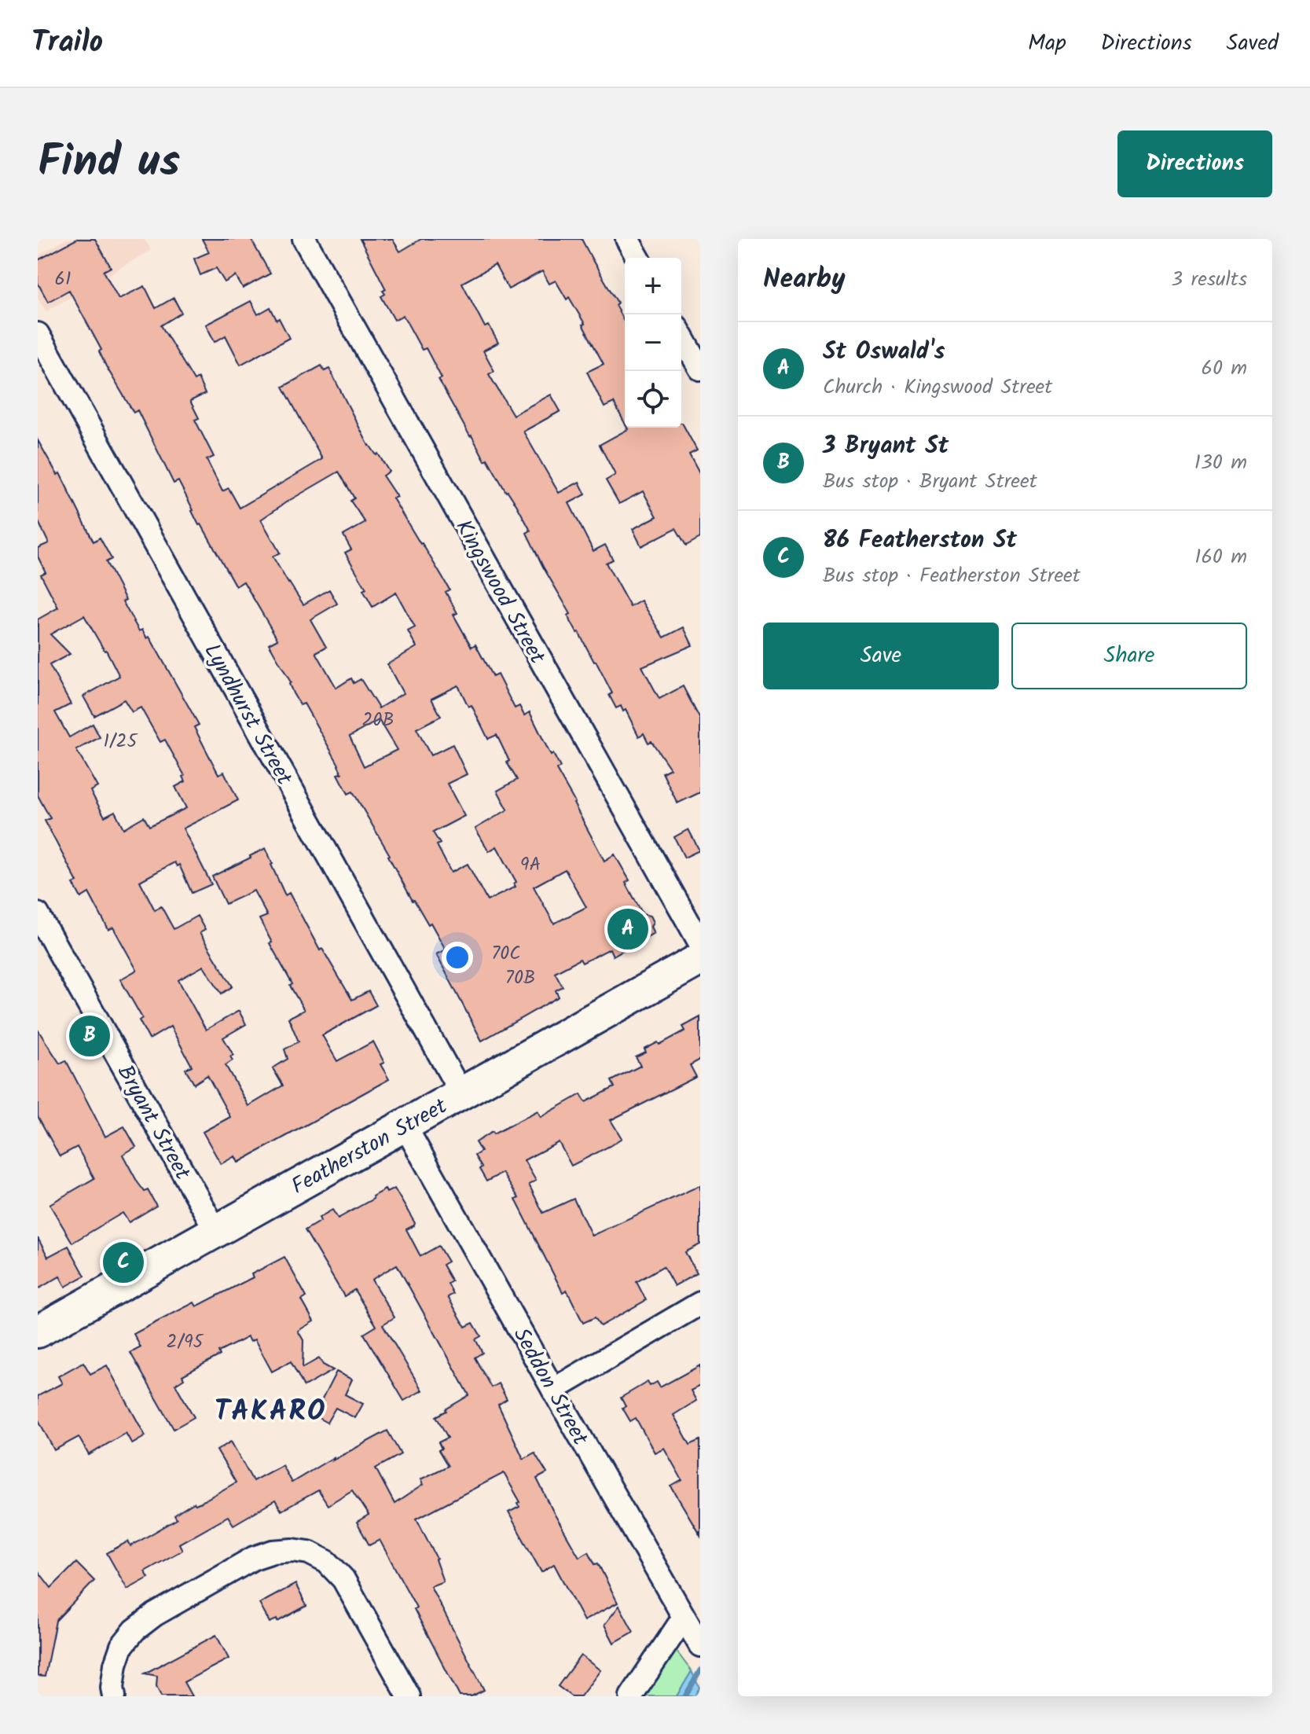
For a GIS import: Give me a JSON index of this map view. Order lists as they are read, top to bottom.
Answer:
{
  "streets": {
    "main road": ["Featherston Street"],
    "street": [
      "Kingswood Street",
      "Lyndhurst Street",
      "Bryant Street",
      "Seddon Street"
    ]
  },
  "crossings": [
    ["Lyndhurst Street", "Featherston Street"],
    ["Bryant Street", "Featherston Street"],
    ["Featherston Street", "Seddon Street"]
  ],
  "districts": ["TAKARO"],
  "house_numbers": [
    "61",
    "20B",
    "1/25",
    "9A",
    "70C",
    "70B",
    "2/95"
  ],
  "page": {
    "header": "Trailo",
    "nav": ["Map", "Directions", "Saved"],
    "title": "Find us",
    "buttons": [
      "Directions",
      ["Save", "Share"]
    ],
    "heading": ["Nearby", "3 results"],
    "map_buttons": ["+", "−"],
    "list": [
      {
        "mark": "A",
        "name": "St Oswald's",
        "note": "Church · Kingswood Street",
        "value": "60 m"
      },
      {
        "mark": "B",
        "name": "3 Bryant St",
        "note": "Bus stop · Bryant Street",
        "value": "130 m"
      },
      {
        "mark": "C",
        "name": "86 Featherston St",
        "note": "Bus stop · Featherston Street",
        "value": "160 m"
      }
    ],
    "pins": ["A", "B", "C"]
  }
}
